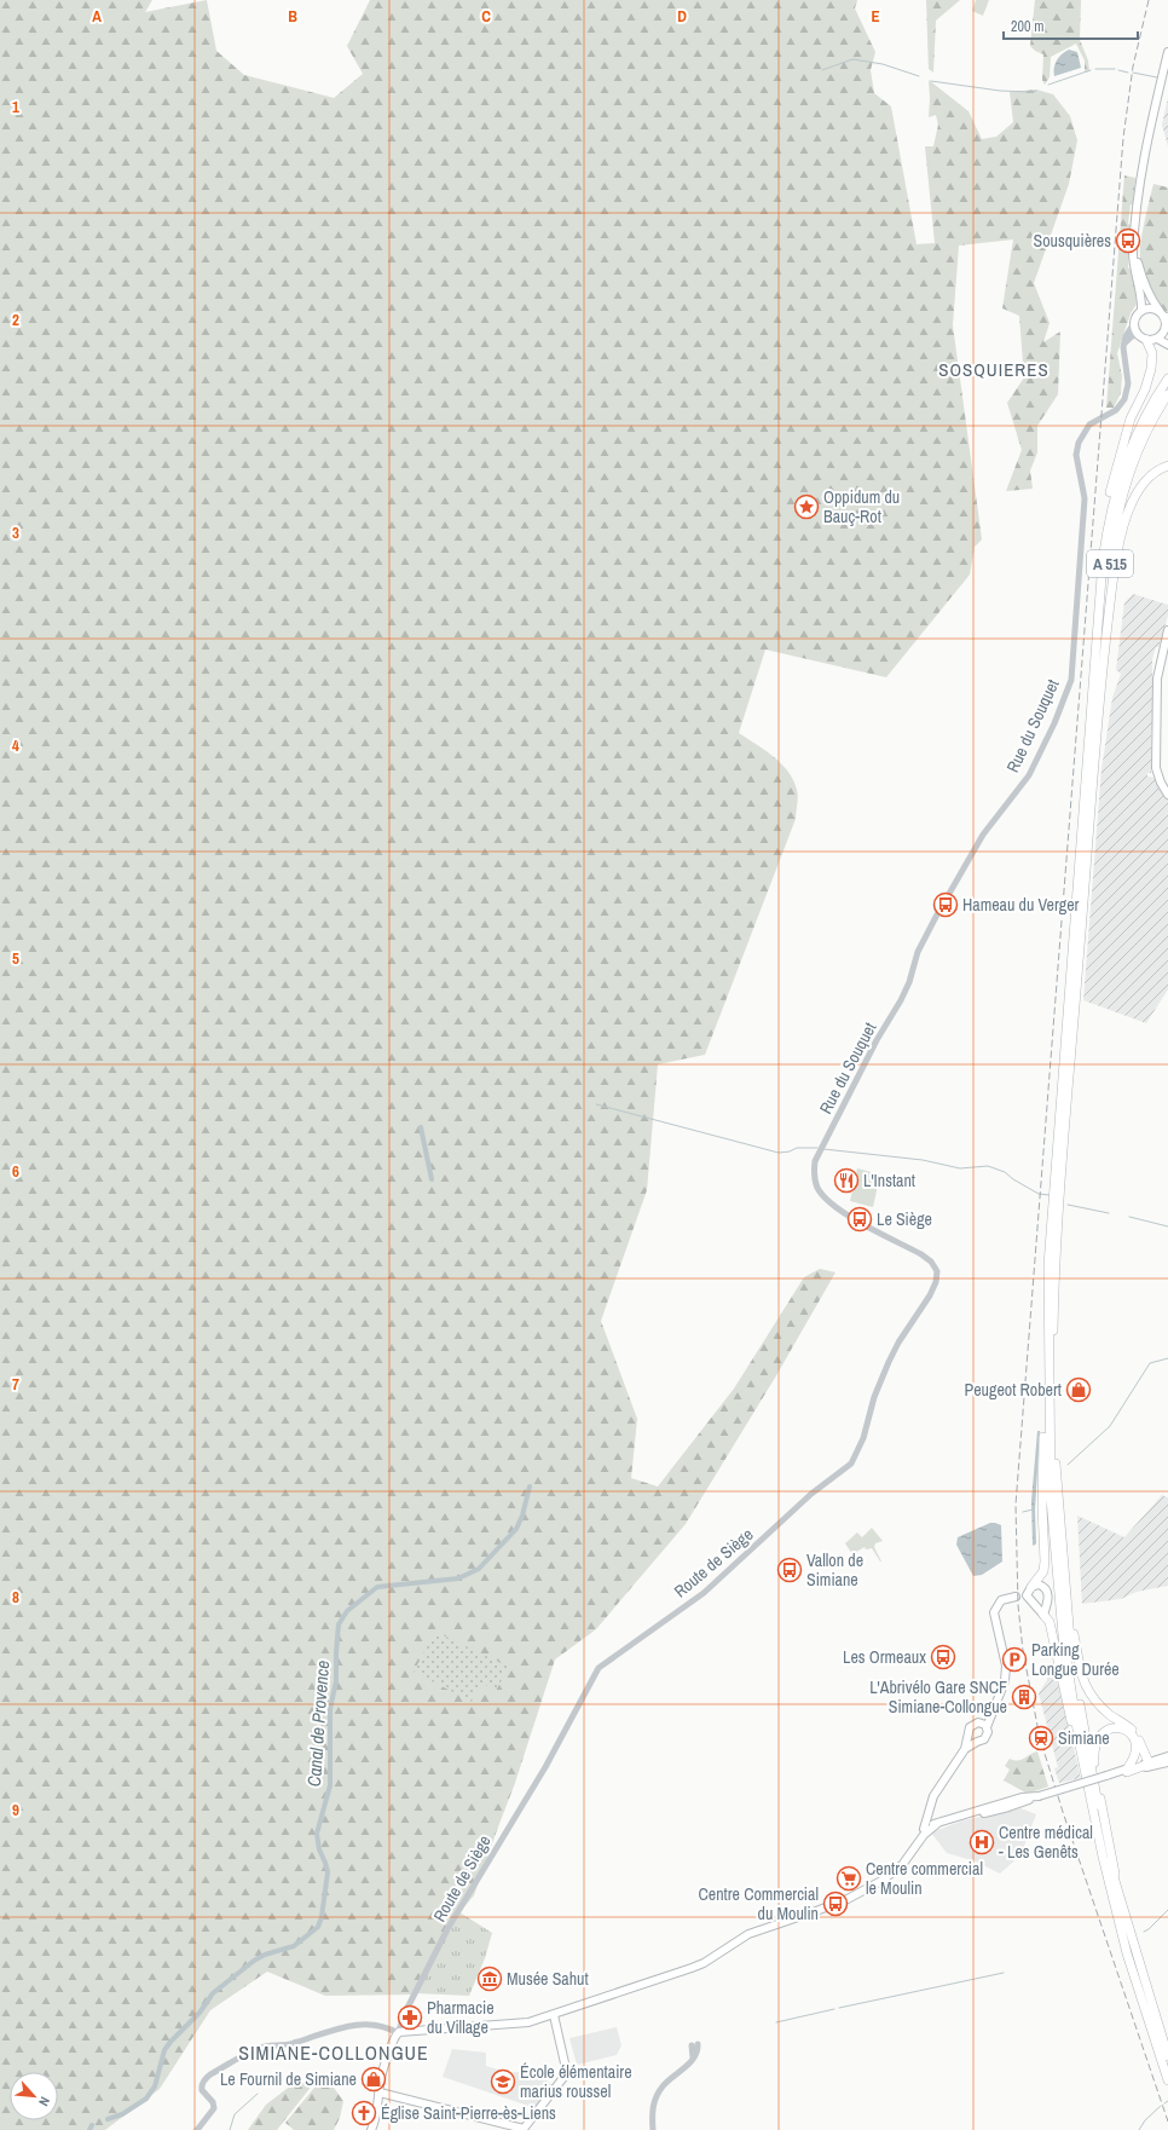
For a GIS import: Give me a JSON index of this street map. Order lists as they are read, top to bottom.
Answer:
{
  "streets": {
    "highway": ["A 515"],
    "street": ["Rue du Souquet", "Route de Siège"]
  },
  "crossings": [
    ["Rue du Souquet", "Route de Siège"]
  ],
  "districts": ["SOSQUIERES", "SIMIANE-COLLONGUE"],
  "water": ["Canal de Provence"],
  "places": {
    "bus stop": [
      "Sousquières",
      "Hameau du Verger",
      "Le Siège",
      "Vallon de Simiane",
      "Les Ormeaux",
      "Centre Commercial du Moulin"
    ],
    "place": ["Oppidum du Bauç-Rot"],
    "restaurant": ["L'Instant"],
    "shop": ["Peugeot Robert", "Le Fournil de Simiane"],
    "parking": ["Parking Longue Durée"],
    "building": ["L'Abrivélo Gare SNCF Simiane-Collongue"],
    "station": ["Simiane"],
    "hospital": ["Centre médical - Les Genêts"],
    "supermarket": ["Centre commercial le Moulin"],
    "museum": ["Musée Sahut"],
    "pharmacy": ["Pharmacie du Village"],
    "school or university": ["École élémentaire marius roussel"],
    "church": ["Église Saint-Pierre-ès-Liens"]
  },
  "scale_bar": "200 m",
  "north": "bottom right",
  "grid": {
    "columns": [
      "A",
      "B",
      "C",
      "D",
      "E"
    ],
    "rows": [
      "1",
      "2",
      "3",
      "4",
      "5",
      "6",
      "7",
      "8",
      "9"
    ]
  }
}
